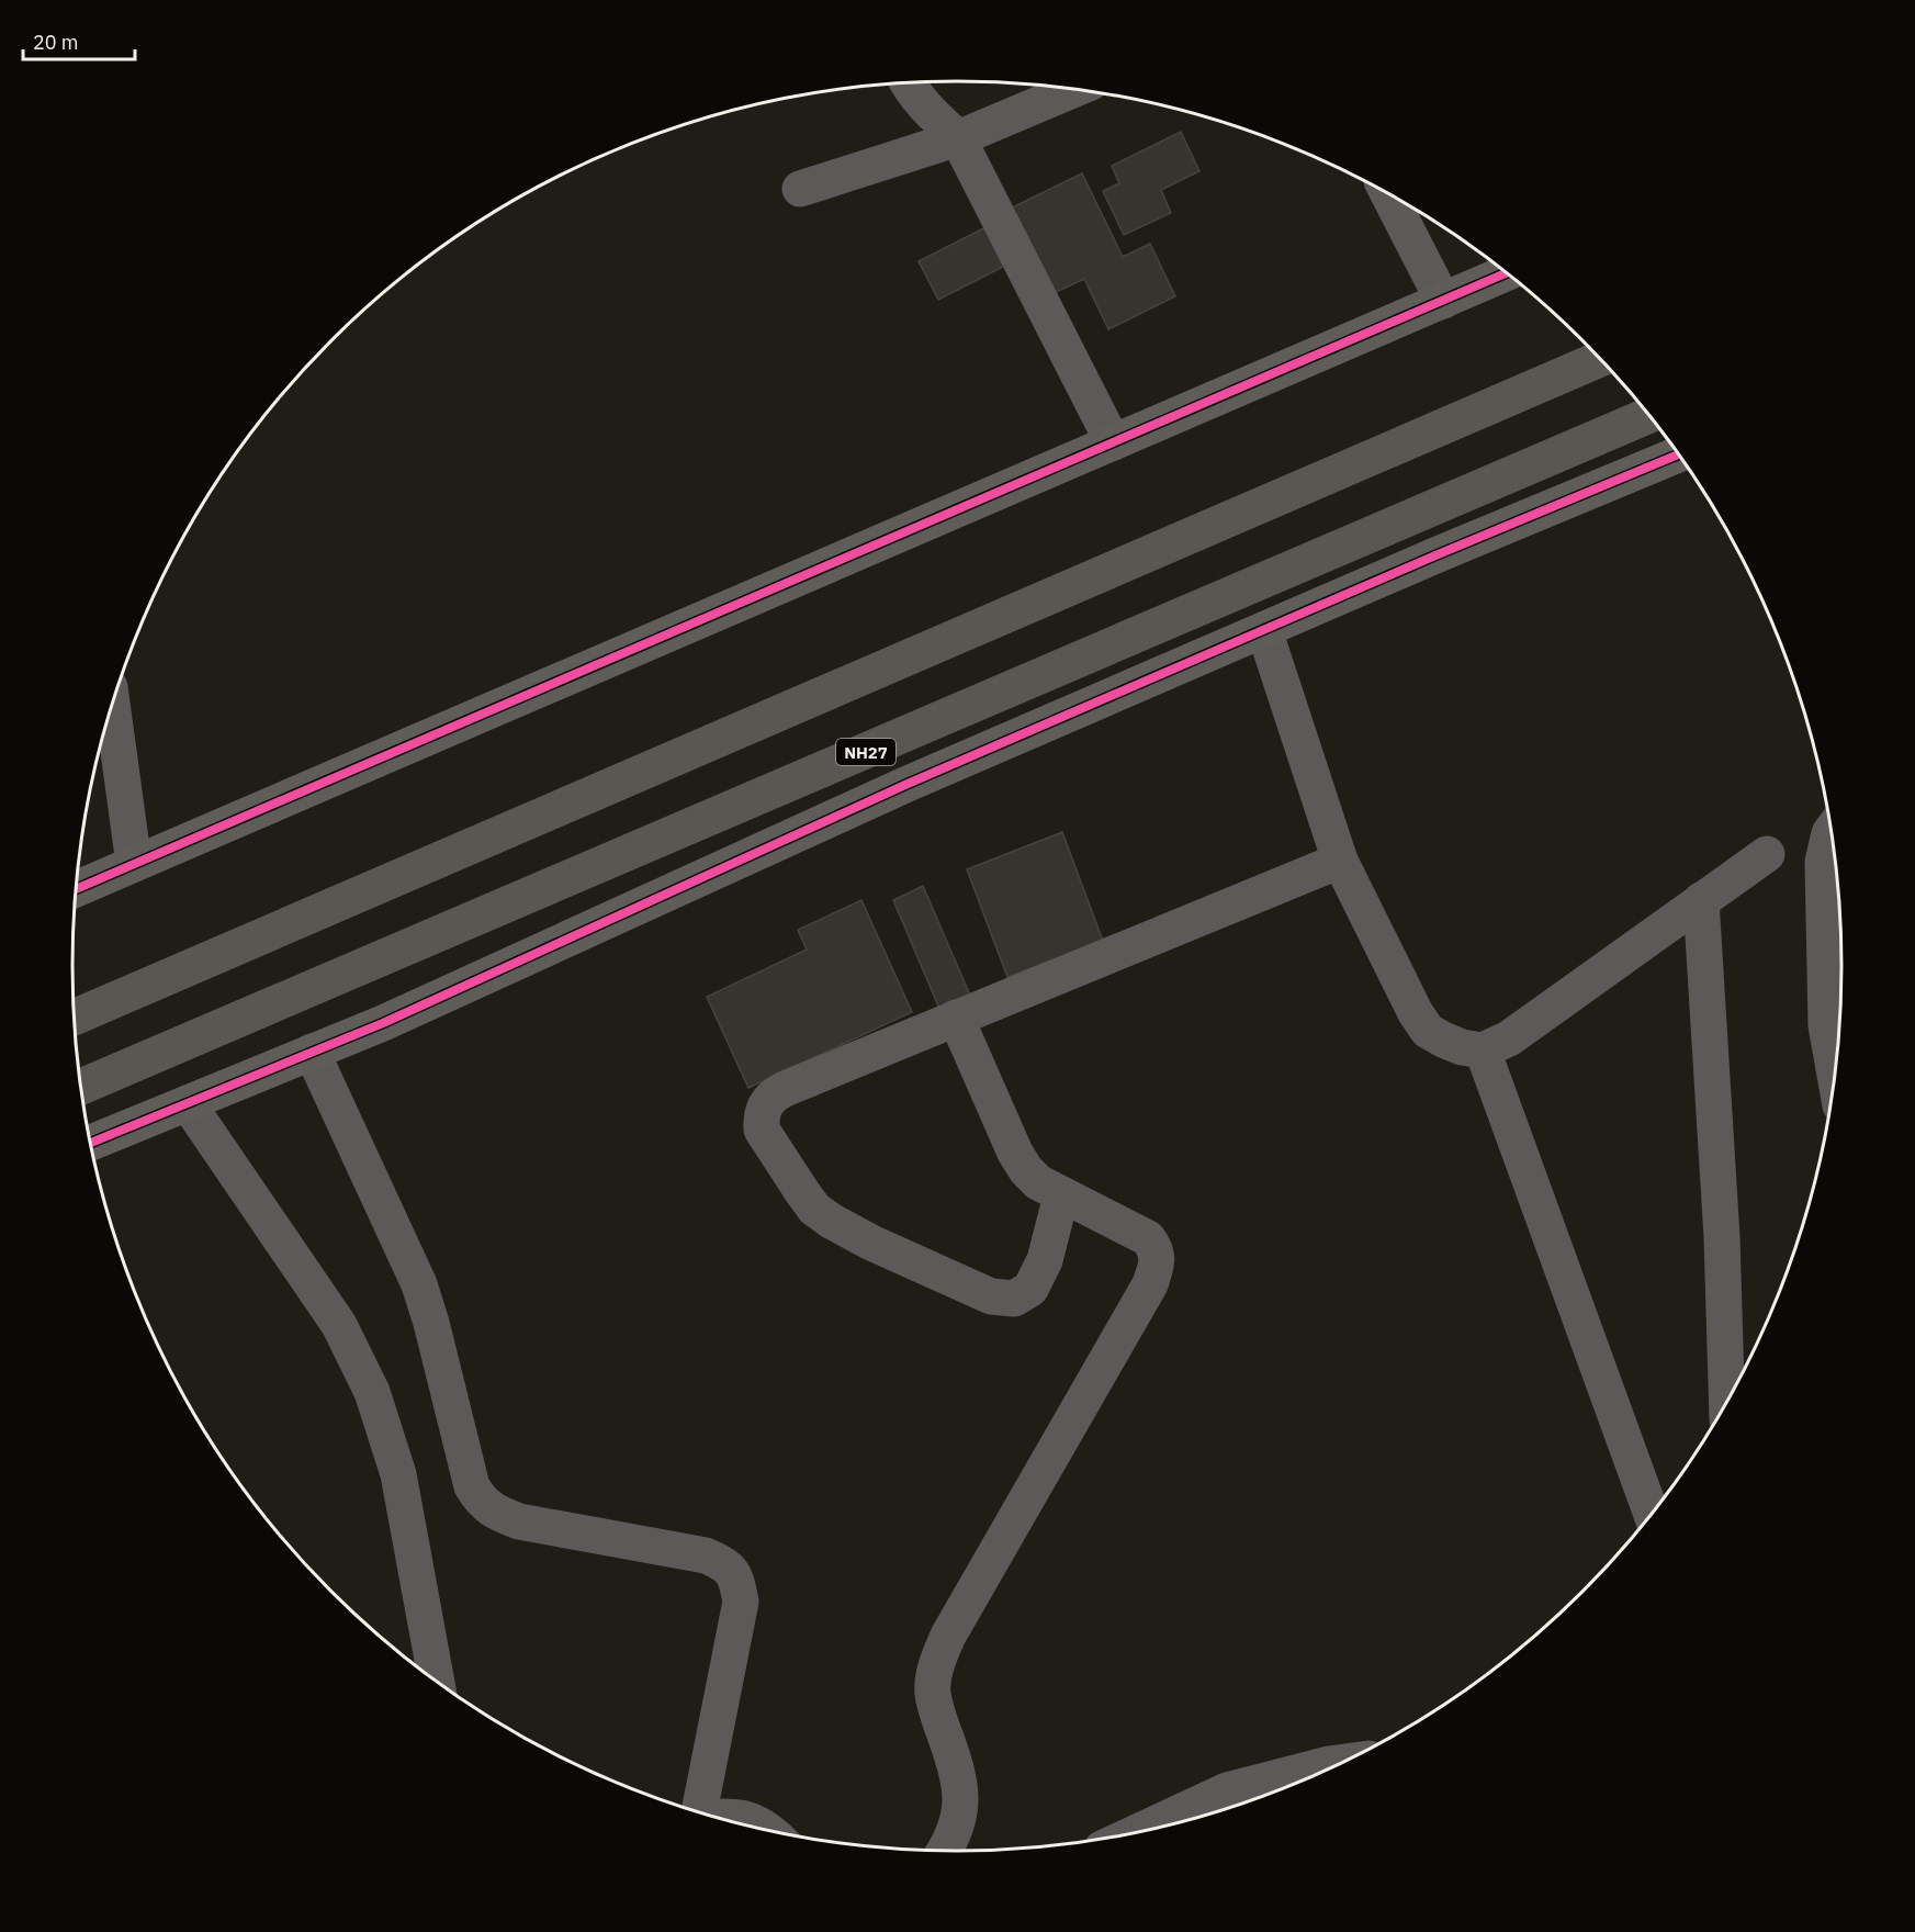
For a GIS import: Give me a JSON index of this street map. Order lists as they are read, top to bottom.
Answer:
{
  "streets": {
    "highway": ["NH27"]
  },
  "scale_bar": "20 m"
}
